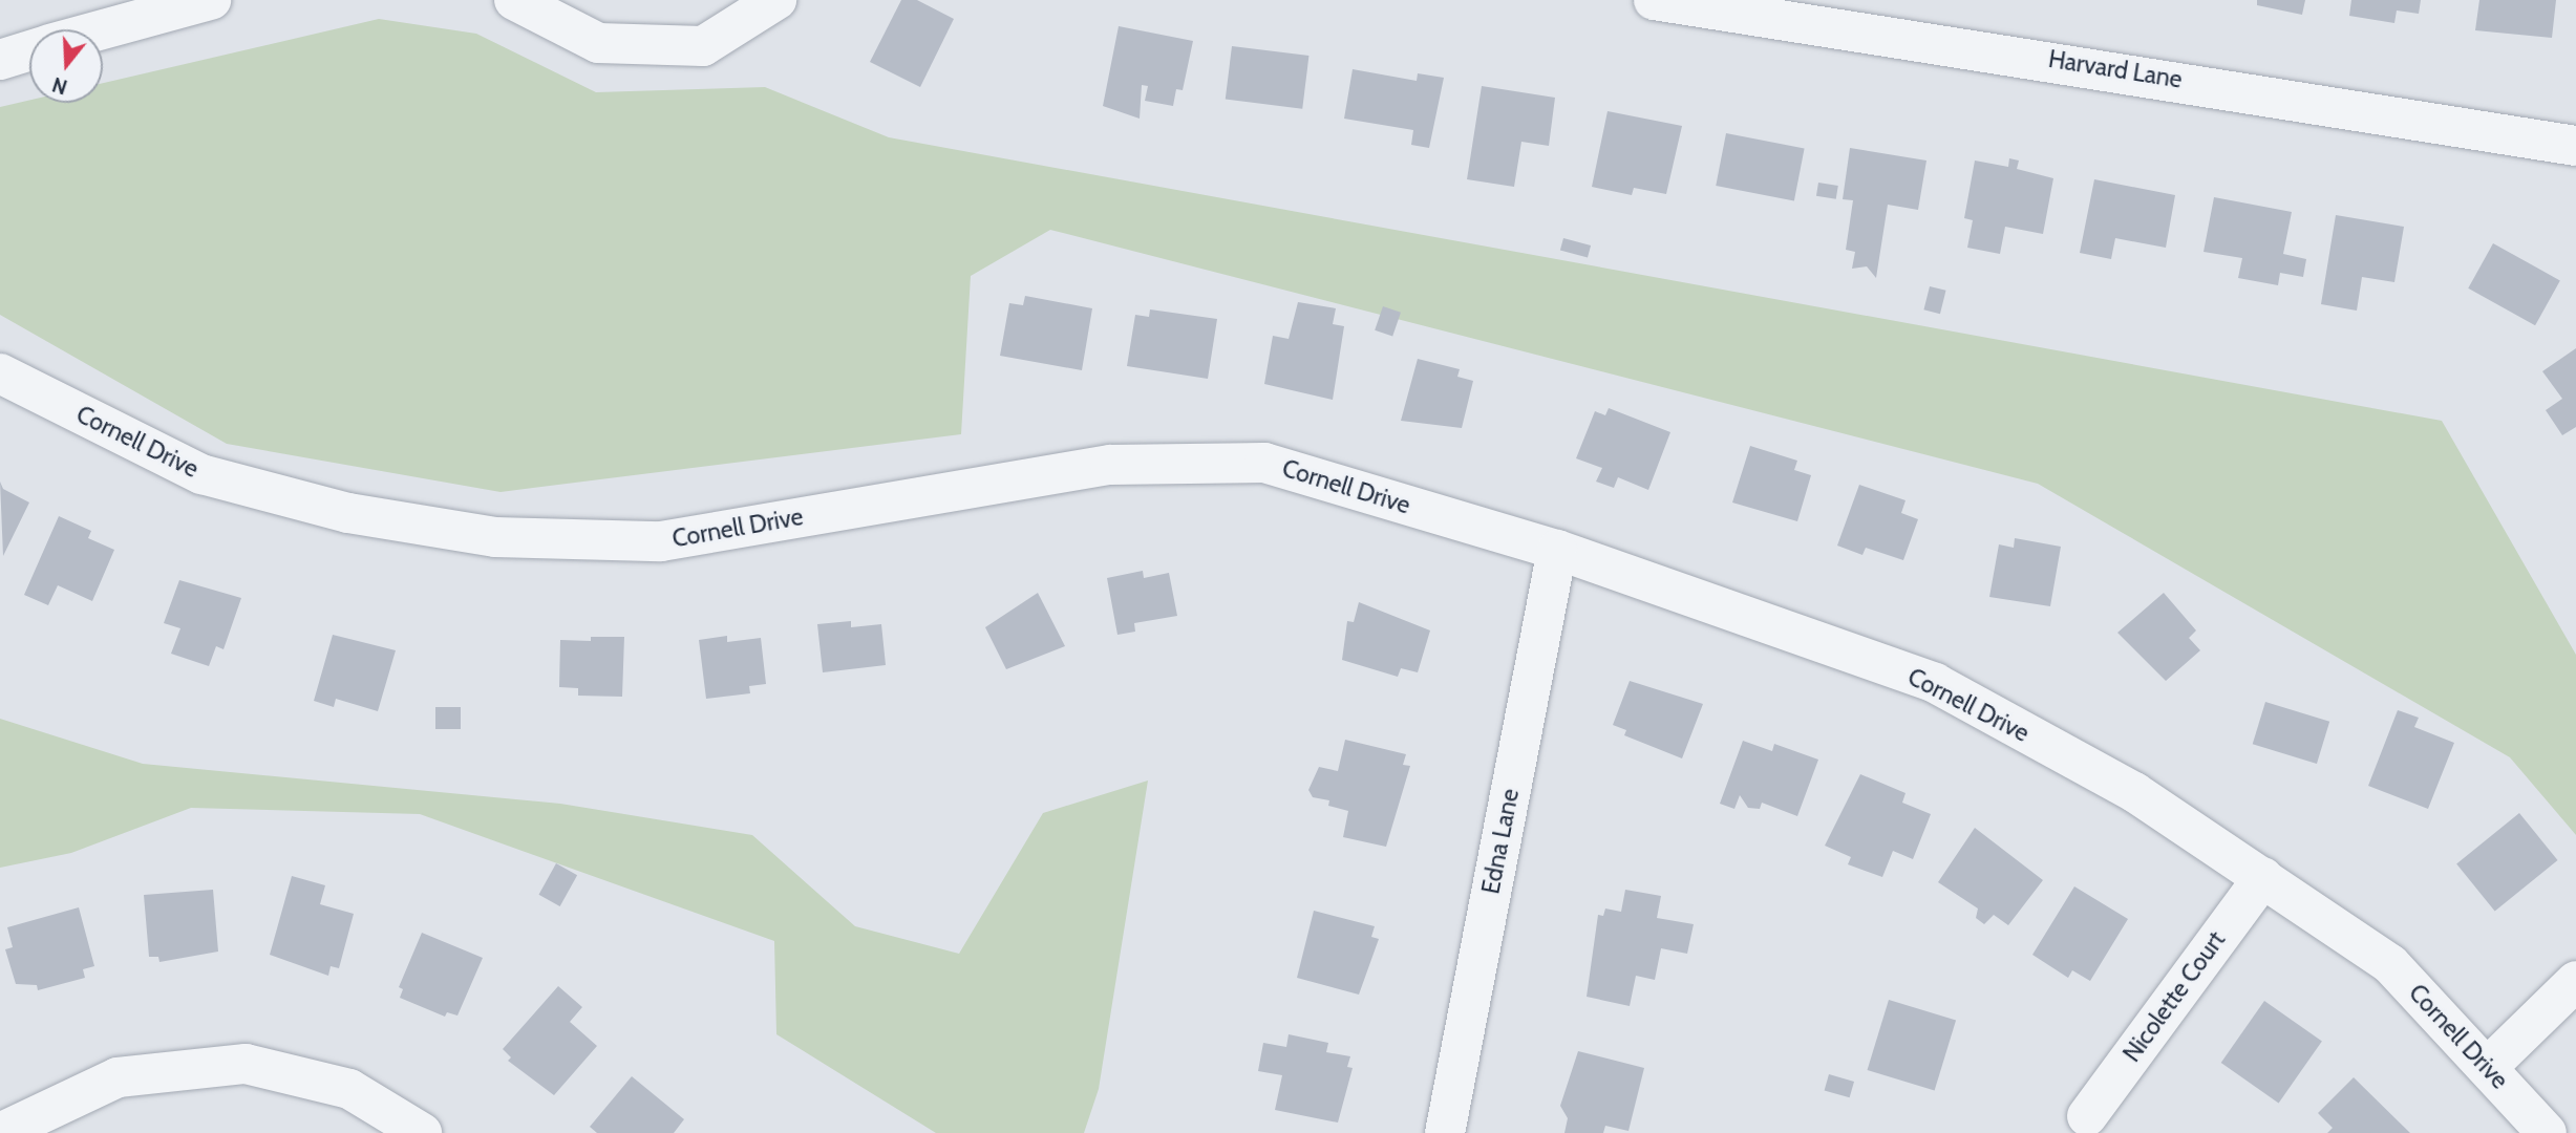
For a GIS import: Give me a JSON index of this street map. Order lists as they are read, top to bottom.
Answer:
{
  "streets": {
    "street": [
      "Harvard Lane",
      "Cornell Drive",
      "Edna Lane",
      "Nicolette Court"
    ]
  },
  "crossings": [
    ["Cornell Drive", "Edna Lane"],
    ["Cornell Drive", "Nicolette Court"]
  ],
  "north": "bottom"
}
